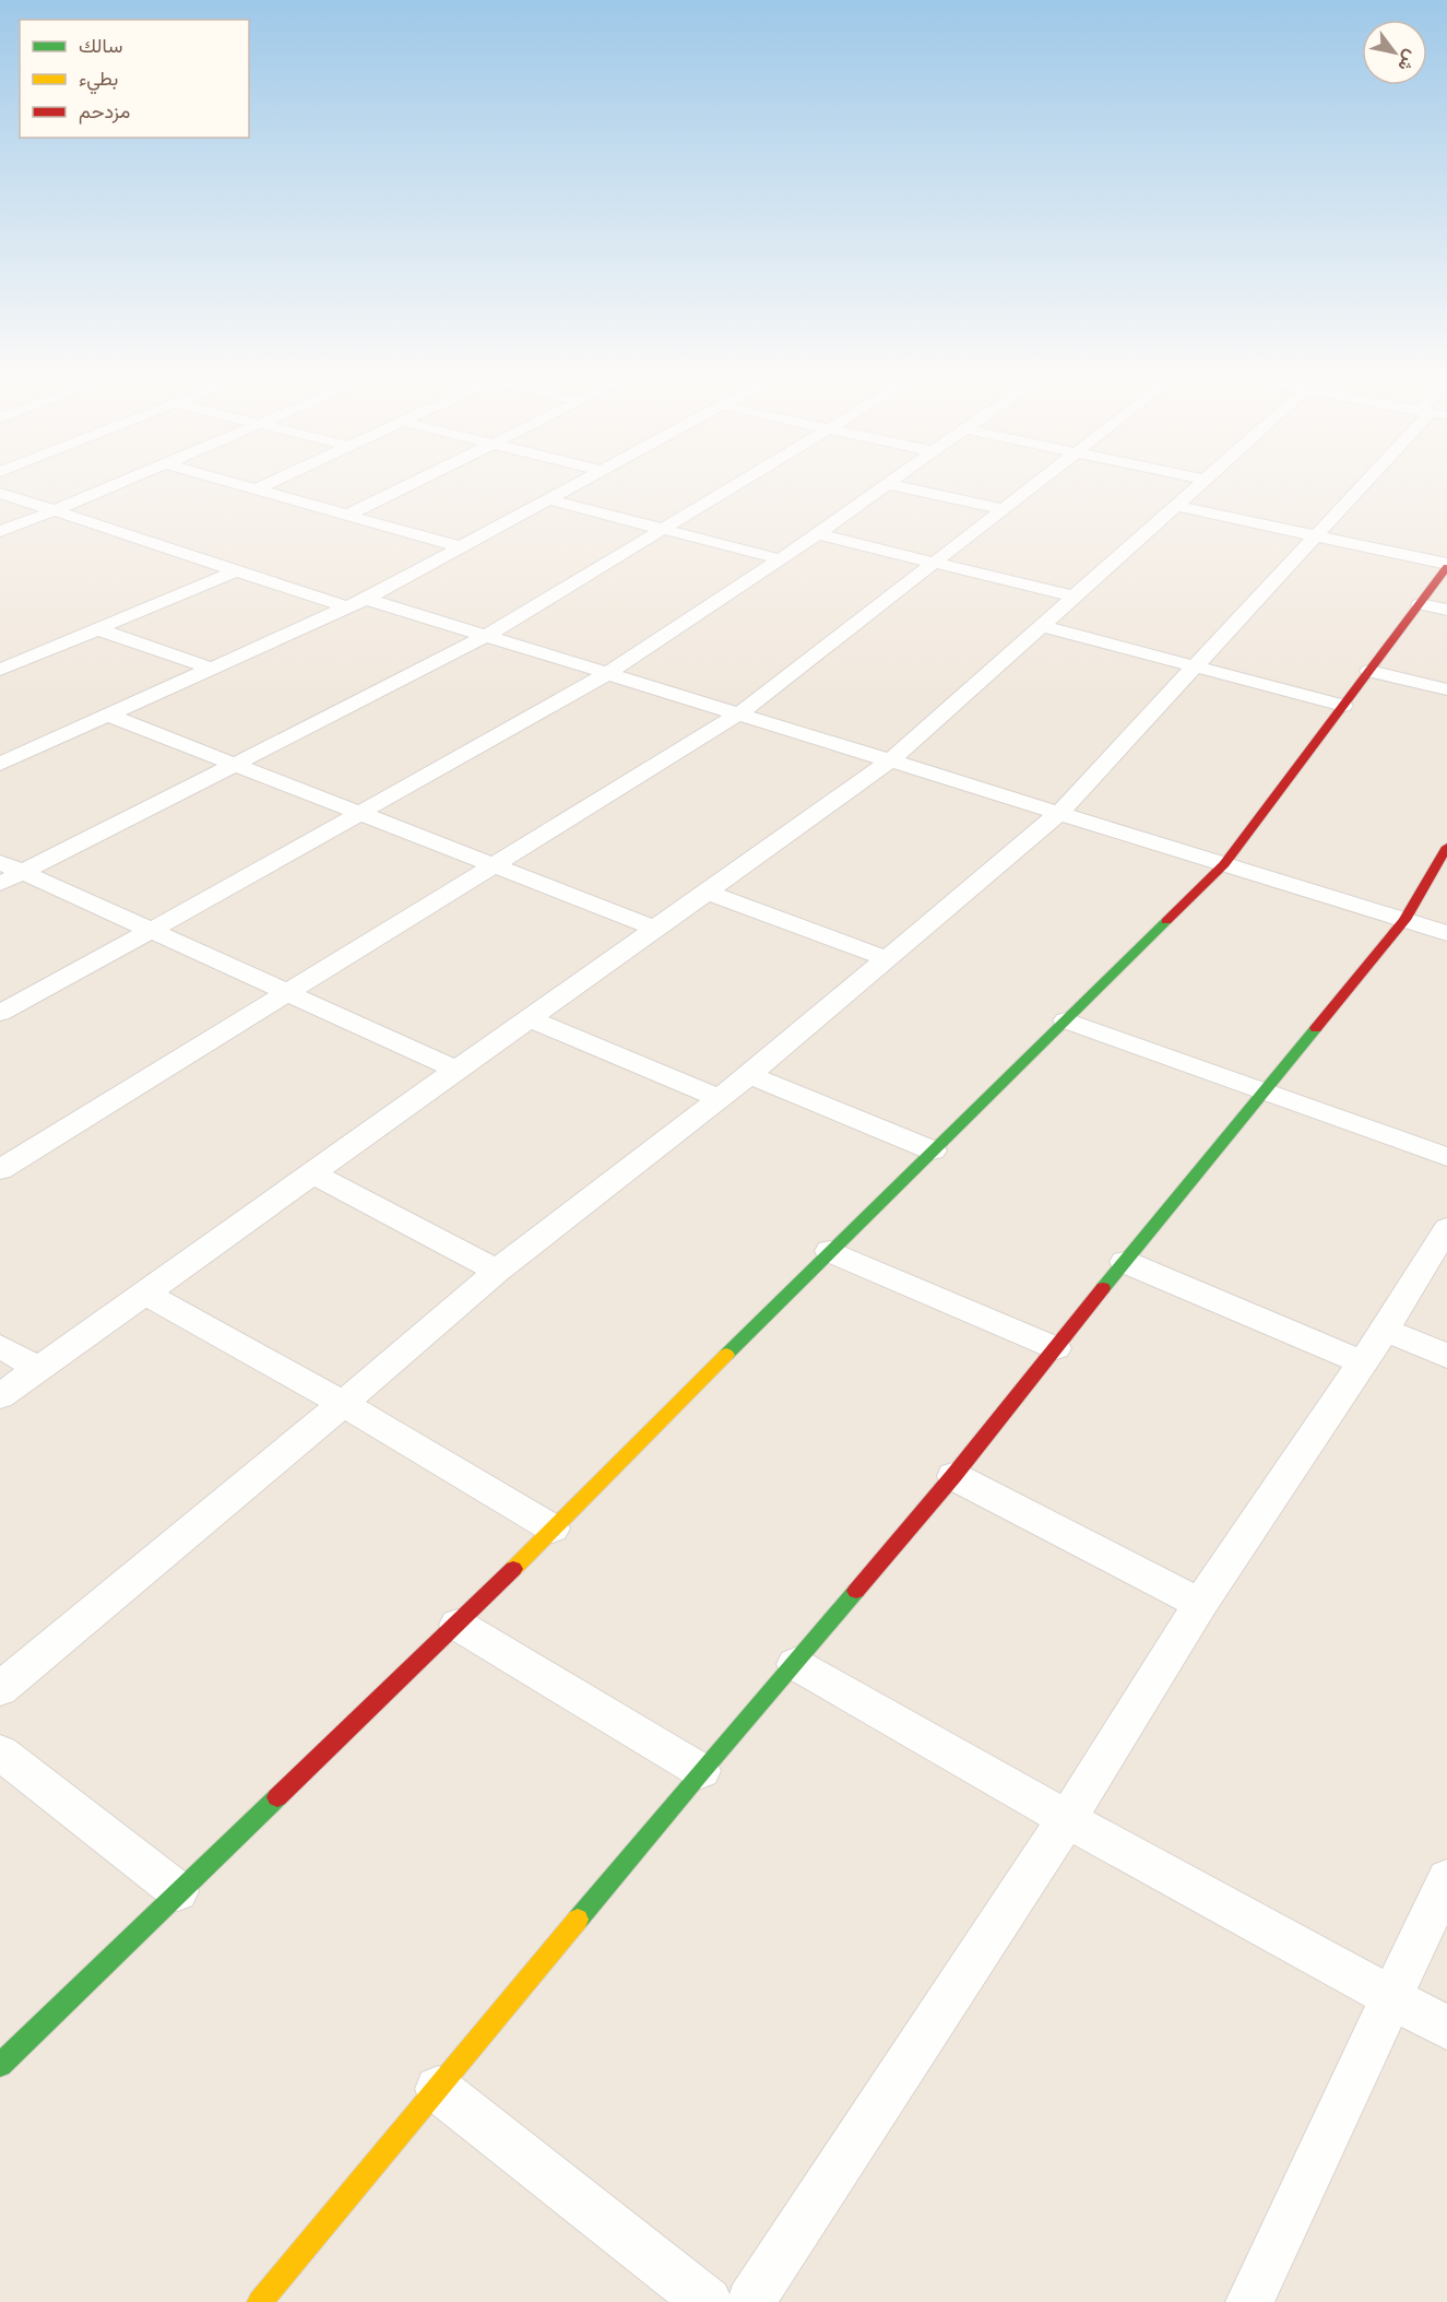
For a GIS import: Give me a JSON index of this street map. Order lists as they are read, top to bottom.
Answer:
{
  "legend": ["سالك", "بطيء", "مزدحم"],
  "north": "bottom right"
}
